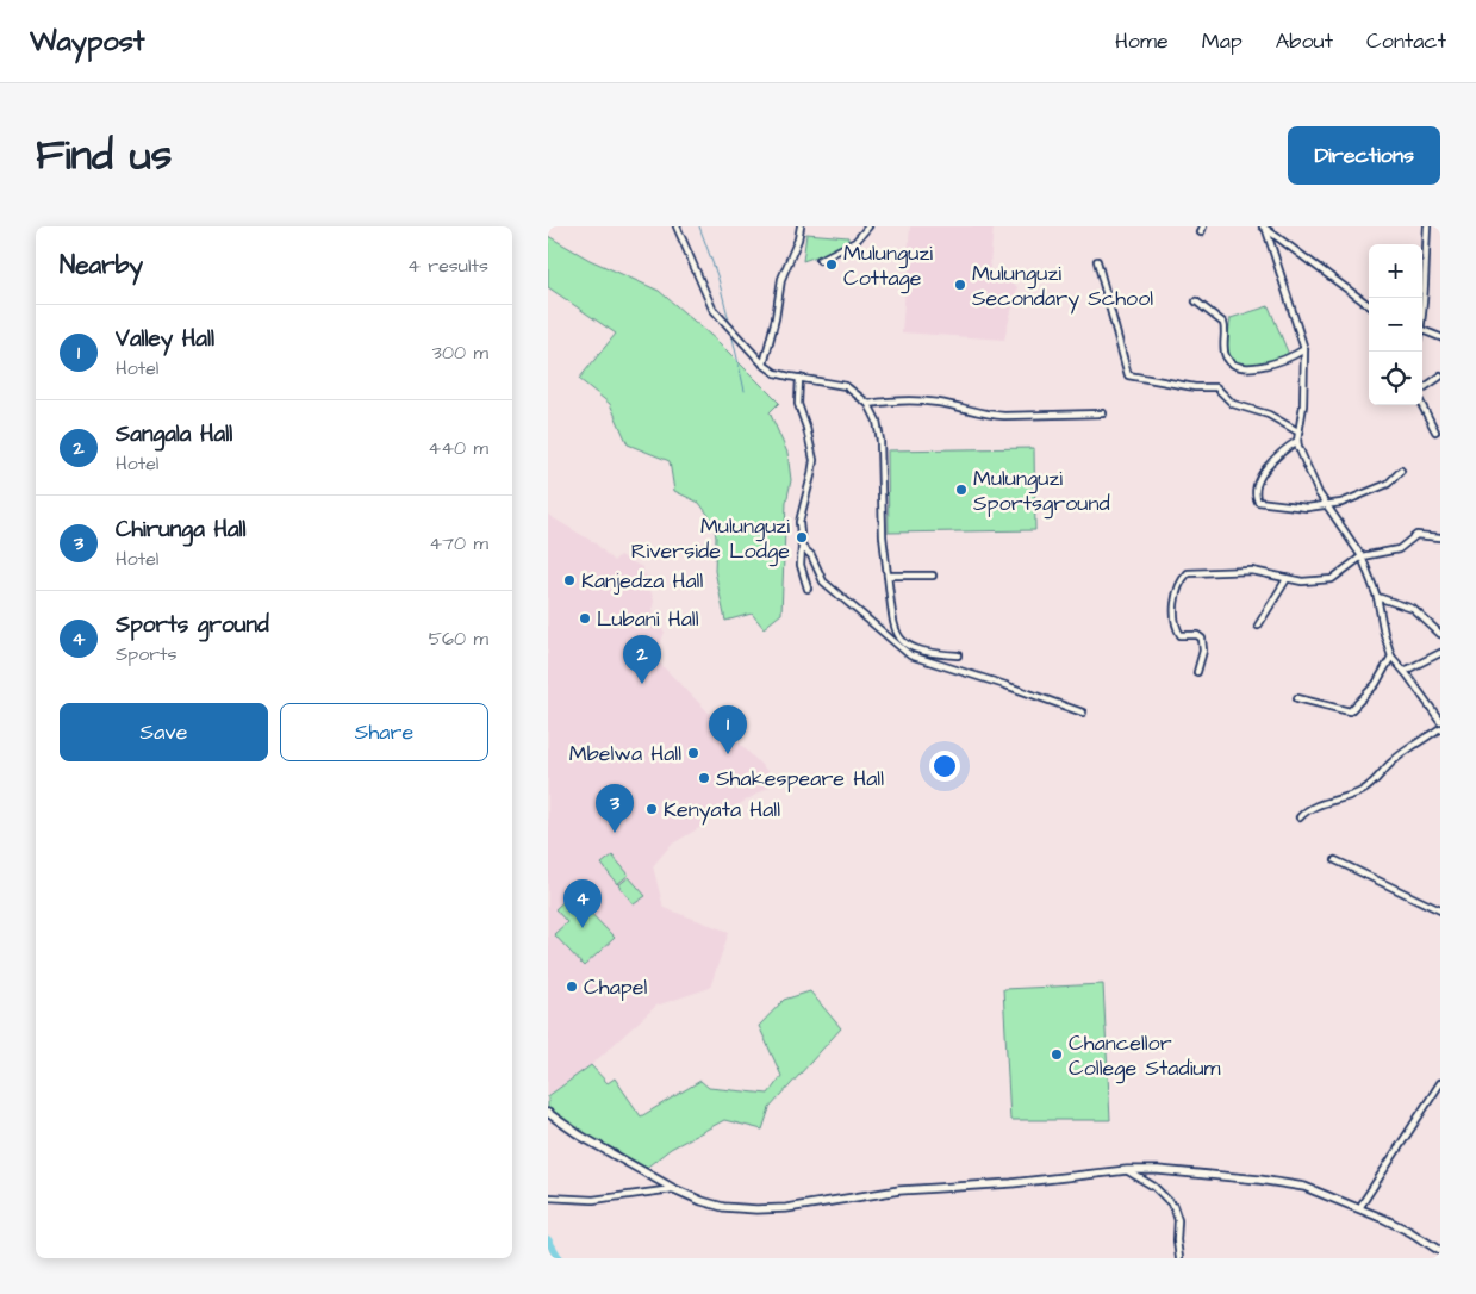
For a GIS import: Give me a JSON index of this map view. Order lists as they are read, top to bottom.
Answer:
{
  "places": [
    "Mulunguzi Cottage",
    "Mulunguzi Secondary School",
    "Mulunguzi Sportsground",
    "Mulunguzi Riverside Lodge",
    "Kanjedza Hall",
    "Lubani Hall",
    "Mbelwa Hall",
    "Shakespeare Hall",
    "Kenyata Hall",
    "Chapel",
    "Chancellor College Stadium"
  ],
  "page": {
    "header": "Waypost",
    "nav": [
      "Home",
      "Map",
      "About",
      "Contact"
    ],
    "title": "Find us",
    "buttons": [
      "Directions",
      ["Save", "Share"]
    ],
    "heading": ["Nearby", "4 results"],
    "map_buttons": ["+", "−"],
    "list": [
      {
        "mark": "1",
        "name": "Valley Hall",
        "note": "Hotel",
        "value": "300 m"
      },
      {
        "mark": "2",
        "name": "Sangala Hall",
        "note": "Hotel",
        "value": "440 m"
      },
      {
        "mark": "3",
        "name": "Chirunga Hall",
        "note": "Hotel",
        "value": "470 m"
      },
      {
        "mark": "4",
        "name": "Sports ground",
        "note": "Sports",
        "value": "560 m"
      }
    ],
    "pins": [
      "2",
      "1",
      "3",
      "4"
    ]
  }
}
